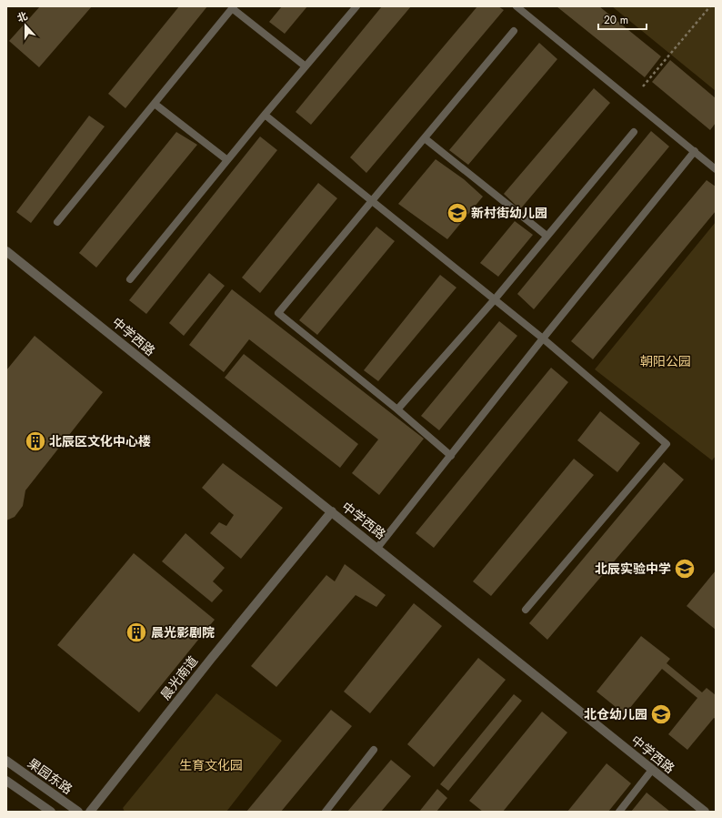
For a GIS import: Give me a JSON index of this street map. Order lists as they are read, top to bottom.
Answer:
{
  "streets": {
    "street": ["中学西路", "晨光南道", "果园东路"]
  },
  "crossings": [
    ["中学西路", "晨光南道"]
  ],
  "parks": ["朝阳公园", "生育文化园"],
  "places": {
    "school or university": ["新村街幼儿园", "北辰实验中学", "北仓幼儿园"],
    "building": ["北辰区文化中心楼", "晨光影剧院"]
  },
  "scale_bar": "20 m",
  "north": "top"
}
